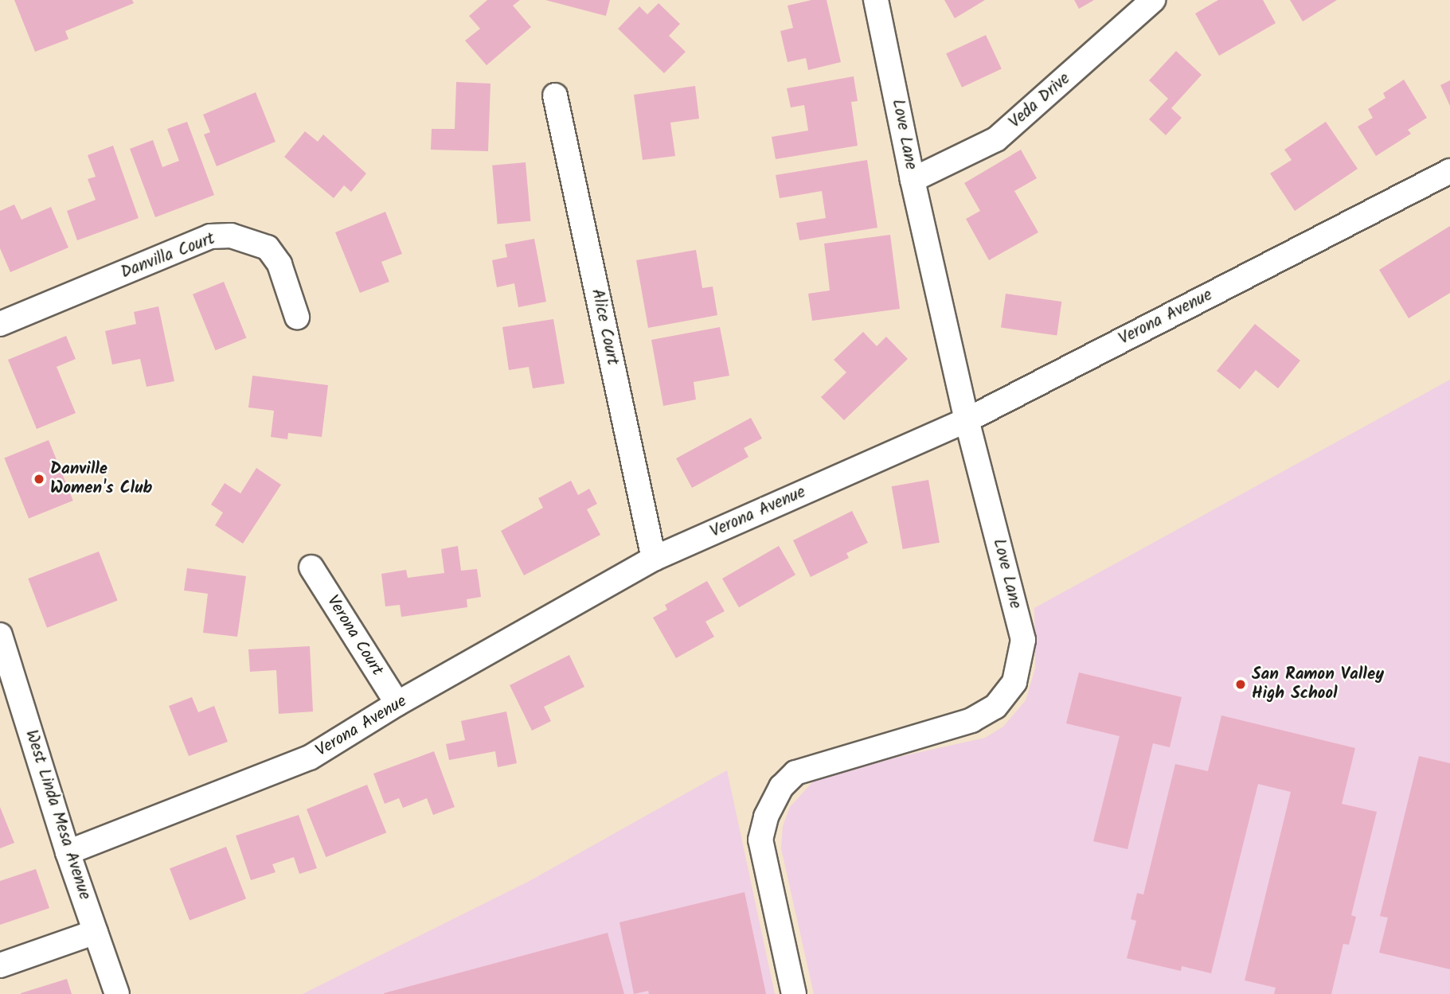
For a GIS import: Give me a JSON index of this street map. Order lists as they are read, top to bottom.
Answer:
{
  "streets": {
    "street": [
      "Veda Drive",
      "Love Lane",
      "Danvilla Court",
      "Verona Avenue",
      "Alice Court",
      "Verona Court",
      "West Linda Mesa Avenue"
    ]
  },
  "crossings": [
    ["Veda Drive", "Love Lane"],
    ["Love Lane", "Verona Avenue"],
    ["Verona Avenue", "Alice Court"],
    ["Verona Avenue", "Verona Court"],
    ["Verona Avenue", "West Linda Mesa Avenue"]
  ],
  "places": ["Danville Women's Club", "San Ramon Valley High School"]
}
